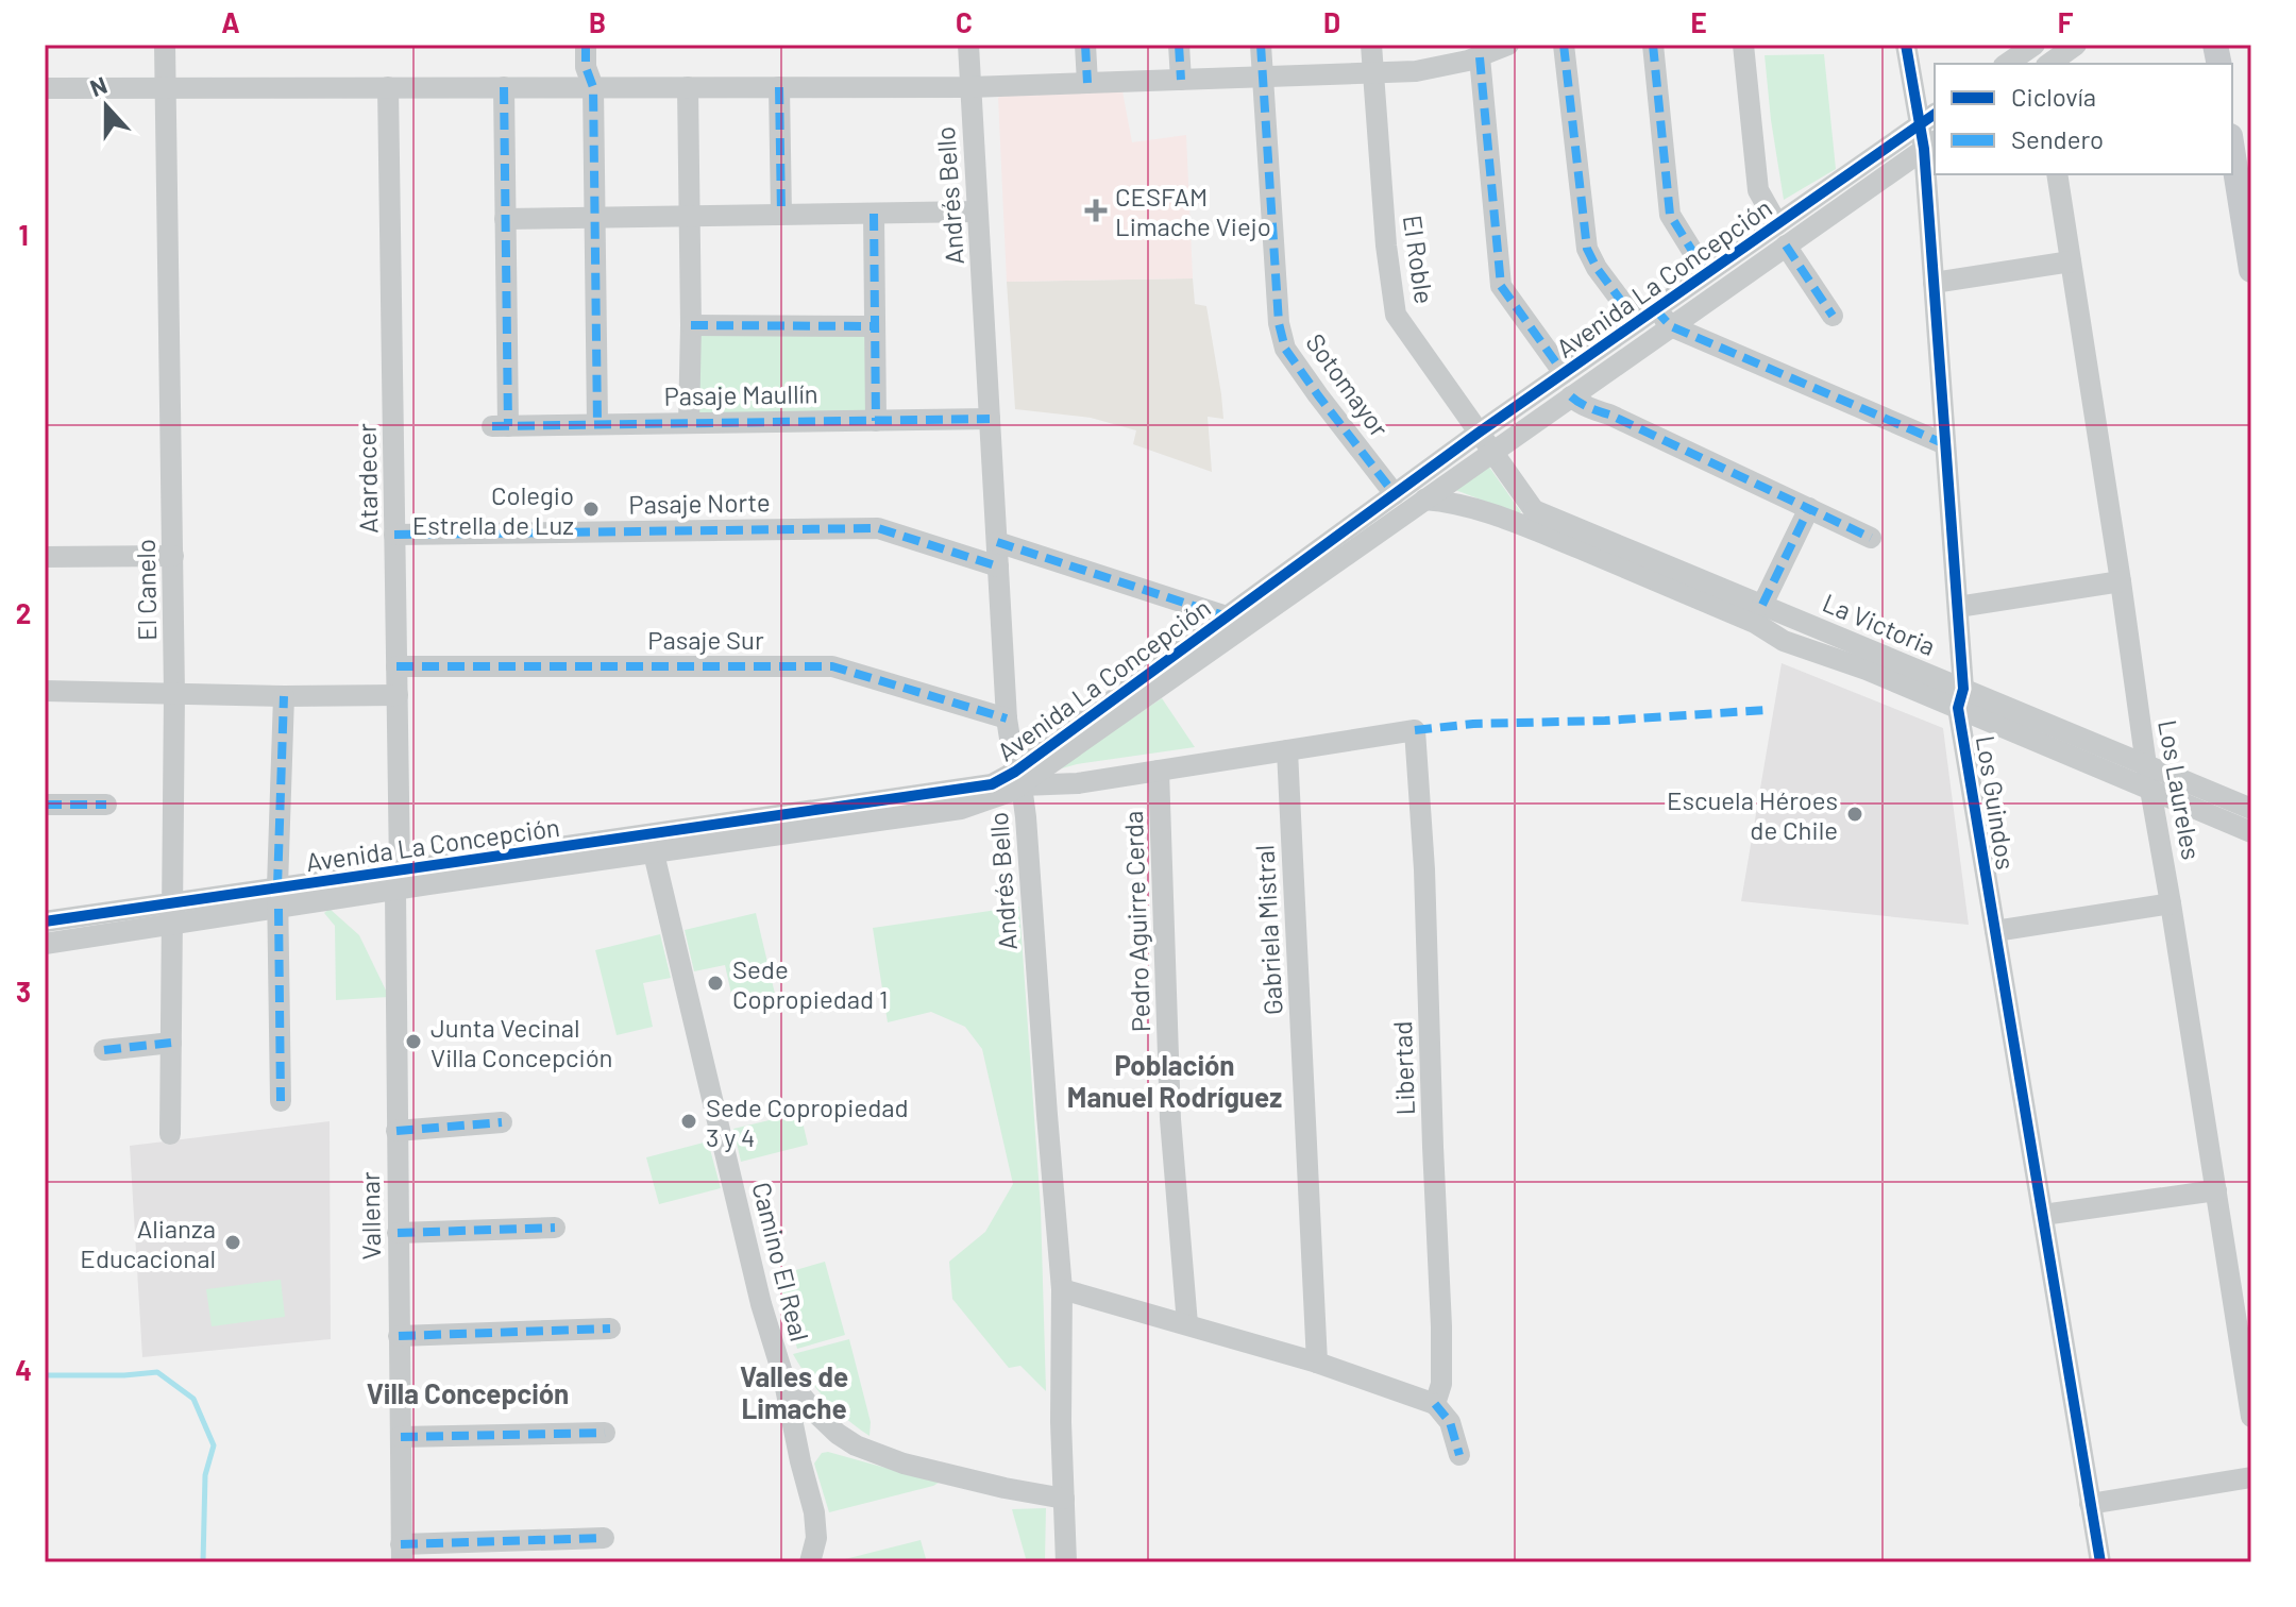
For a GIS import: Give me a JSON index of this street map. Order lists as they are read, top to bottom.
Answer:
{
  "streets": {
    "street": [
      "Andrés Bello",
      "El Roble",
      "Avenida La Concepción",
      "Sotomayor",
      "Pasaje Maullín",
      "Atardecer",
      "Pasaje Norte",
      "El Canelo",
      "La Victoria",
      "Pasaje Sur",
      "Los Laureles",
      "Los Guindos",
      "Pedro Aguirre Cerda",
      "Gabriela Mistral",
      "Libertad",
      "Vallenar",
      "Camino El Real"
    ]
  },
  "crossings": [
    ["Andrés Bello", "Avenida La Concepción"],
    ["Andrés Bello", "Pasaje Maullín"],
    ["Andrés Bello", "Pasaje Norte"],
    ["Andrés Bello", "Pasaje Sur"],
    ["Andrés Bello", "Camino El Real"],
    ["El Roble", "Avenida La Concepción"],
    ["Avenida La Concepción", "Sotomayor"],
    ["Avenida La Concepción", "Atardecer"],
    ["Avenida La Concepción", "El Canelo"],
    ["Avenida La Concepción", "La Victoria"],
    ["Avenida La Concepción", "Los Guindos"],
    ["Avenida La Concepción", "Vallenar"],
    ["Avenida La Concepción", "Camino El Real"],
    ["Atardecer", "Pasaje Norte"],
    ["Atardecer", "Pasaje Sur"],
    ["Atardecer", "Vallenar"],
    ["La Victoria", "Los Laureles"],
    ["La Victoria", "Los Guindos"],
    ["Gabriela Mistral", "Libertad"]
  ],
  "districts": ["Población Manuel Rodríguez", "Valles de Limache", "Villa Concepción"],
  "places": {
    "health": ["CESFAM Limache Viejo"],
    "other": [
      "Colegio Estrella de Luz",
      "Escuela Héroes de Chile",
      "Sede Copropiedad 1",
      "Junta Vecinal Villa Concepción",
      "Sede Copropiedad 3 y 4",
      "Alianza Educacional"
    ]
  },
  "legend": ["Ciclovía", "Sendero"],
  "north": "top",
  "grid": {
    "columns": [
      "A",
      "B",
      "C",
      "D",
      "E",
      "F"
    ],
    "rows": [
      "1",
      "2",
      "3",
      "4"
    ]
  }
}
